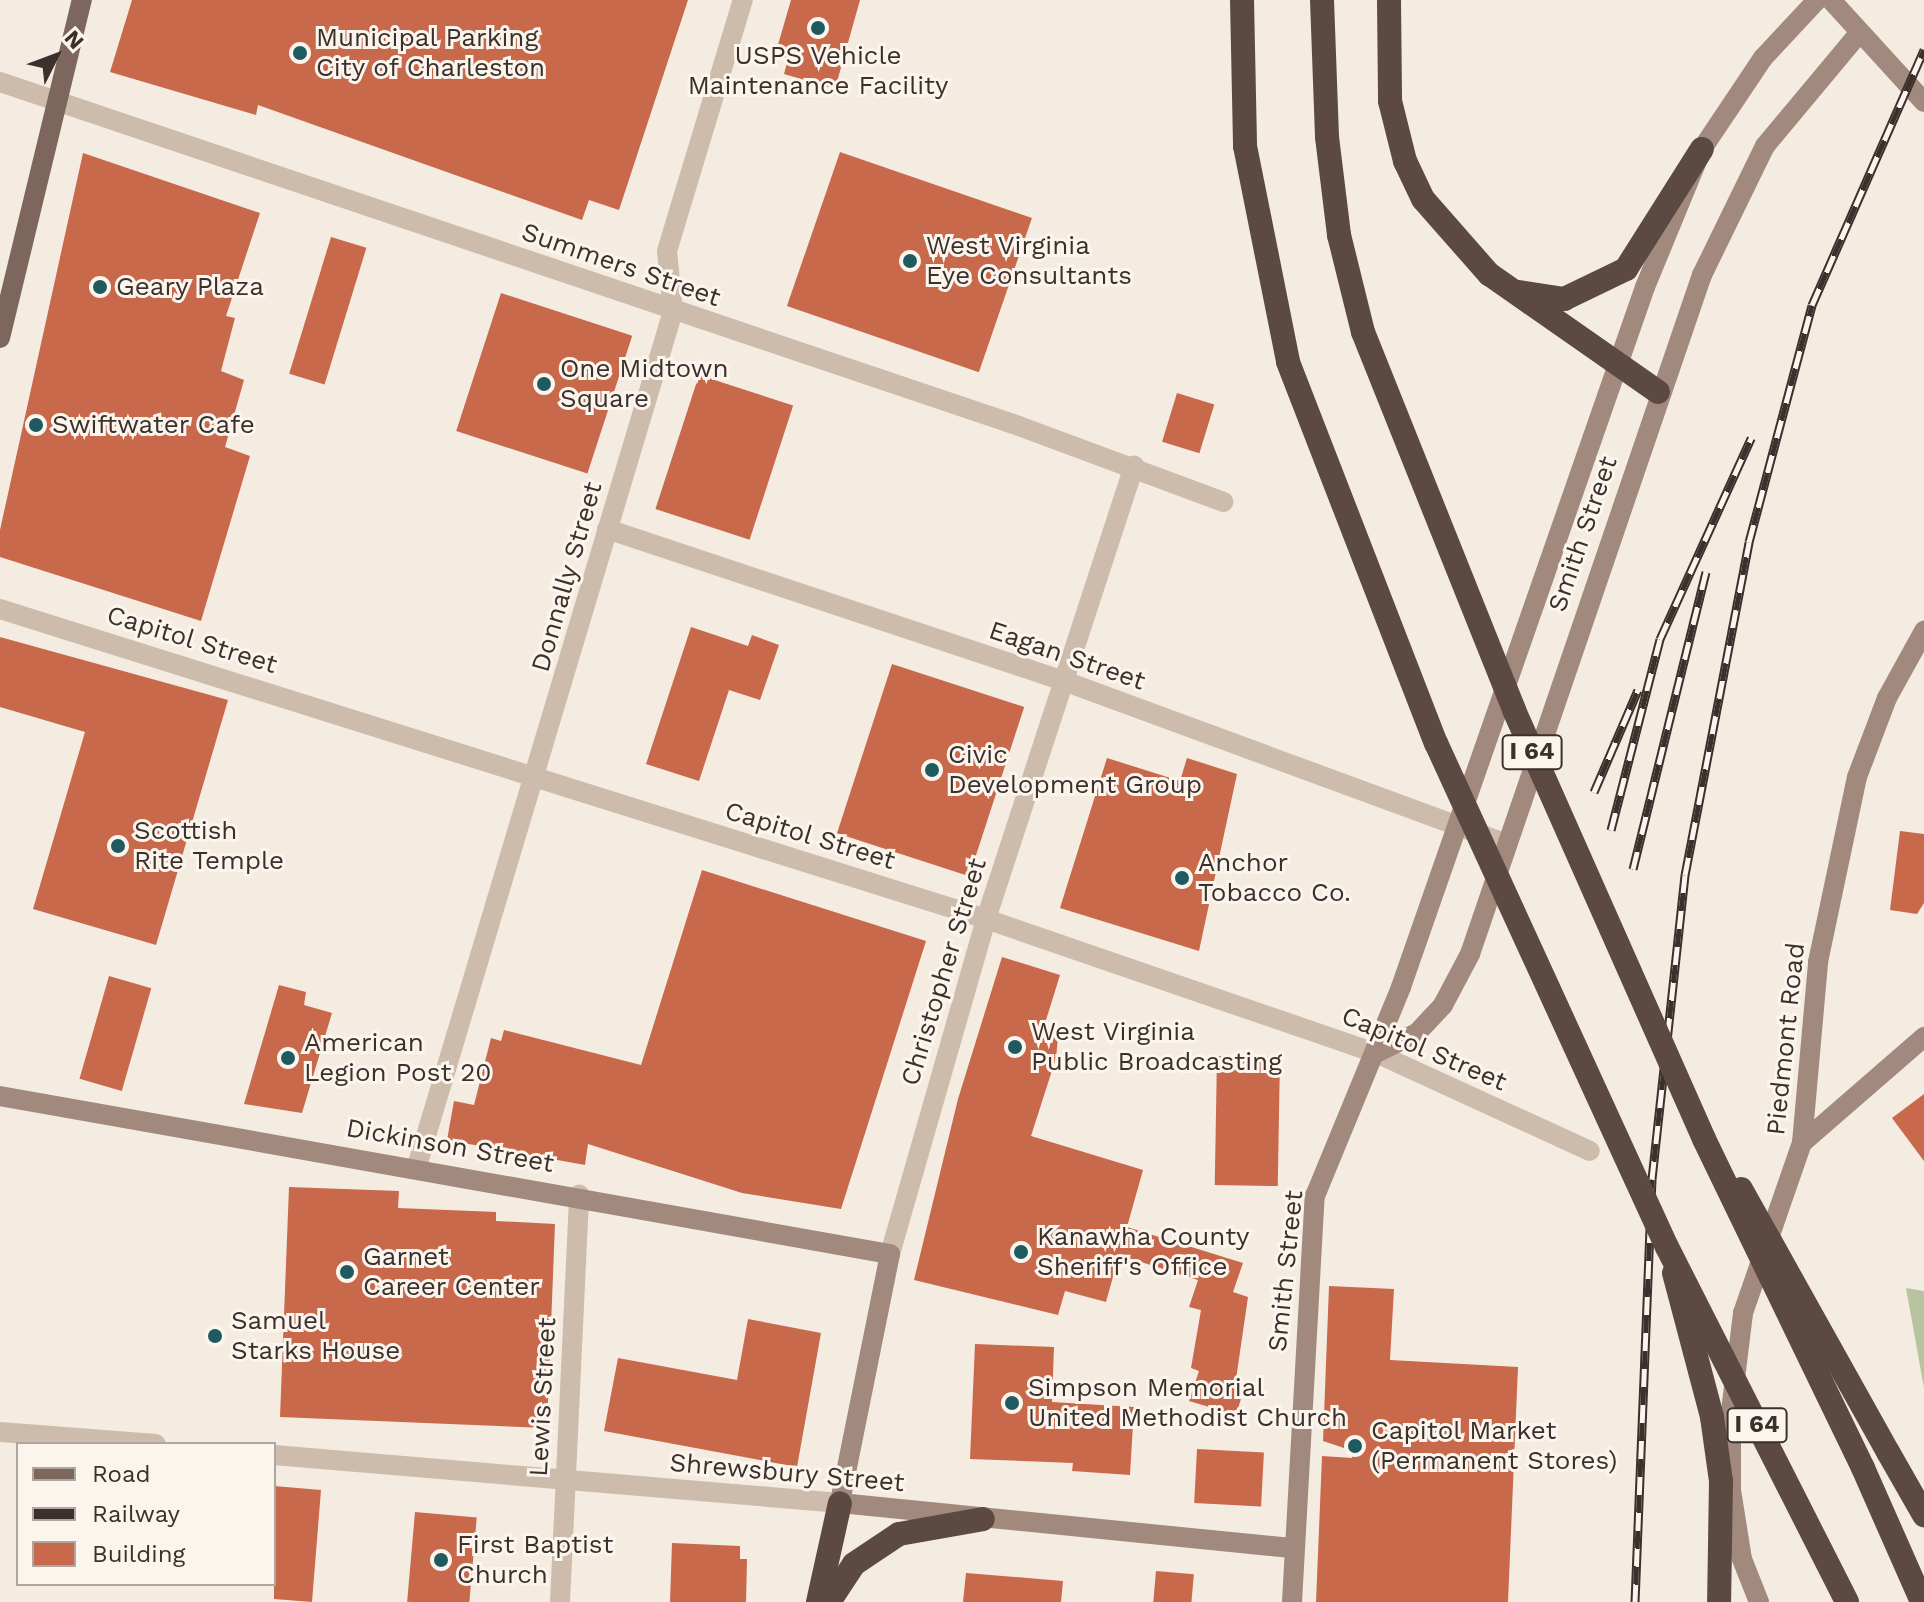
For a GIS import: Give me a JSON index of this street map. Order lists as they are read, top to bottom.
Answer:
{
  "streets": {
    "highway": ["I 64"],
    "street": [
      "Summers Street",
      "Smith Street",
      "Donnally Street",
      "Capitol Street",
      "Eagan Street",
      "Christopher Street",
      "Piedmont Road",
      "Dickinson Street",
      "Lewis Street",
      "Shrewsbury Street"
    ]
  },
  "crossings": [
    ["Summers Street", "Donnally Street"],
    ["Summers Street", "Christopher Street"],
    ["Smith Street", "Capitol Street"],
    ["Smith Street", "Eagan Street"],
    ["Smith Street", "Shrewsbury Street"],
    ["Donnally Street", "Capitol Street"],
    ["Donnally Street", "Eagan Street"],
    ["Donnally Street", "Dickinson Street"],
    ["Capitol Street", "Christopher Street"],
    ["Eagan Street", "Christopher Street"],
    ["Christopher Street", "Dickinson Street"],
    ["Christopher Street", "Shrewsbury Street"],
    ["Dickinson Street", "Lewis Street"],
    ["Lewis Street", "Shrewsbury Street"]
  ],
  "places": [
    "USPS Vehicle Maintenance Facility",
    "Municipal Parking City of Charleston",
    "West Virginia Eye Consultants",
    "Geary Plaza",
    "One Midtown Square",
    "Swiftwater Cafe",
    "Civic Development Group",
    "Scottish Rite Temple",
    "Anchor Tobacco Co.",
    "West Virginia Public Broadcasting",
    "American Legion Post 20",
    "Kanawha County Sheriff's Office",
    "Garnet Career Center",
    "Samuel Starks House",
    "Simpson Memorial United Methodist Church",
    "Capitol Market (Permanent Stores)",
    "First Baptist Church"
  ],
  "legend": ["Road", "Railway", "Building"],
  "north": "top right"
}
